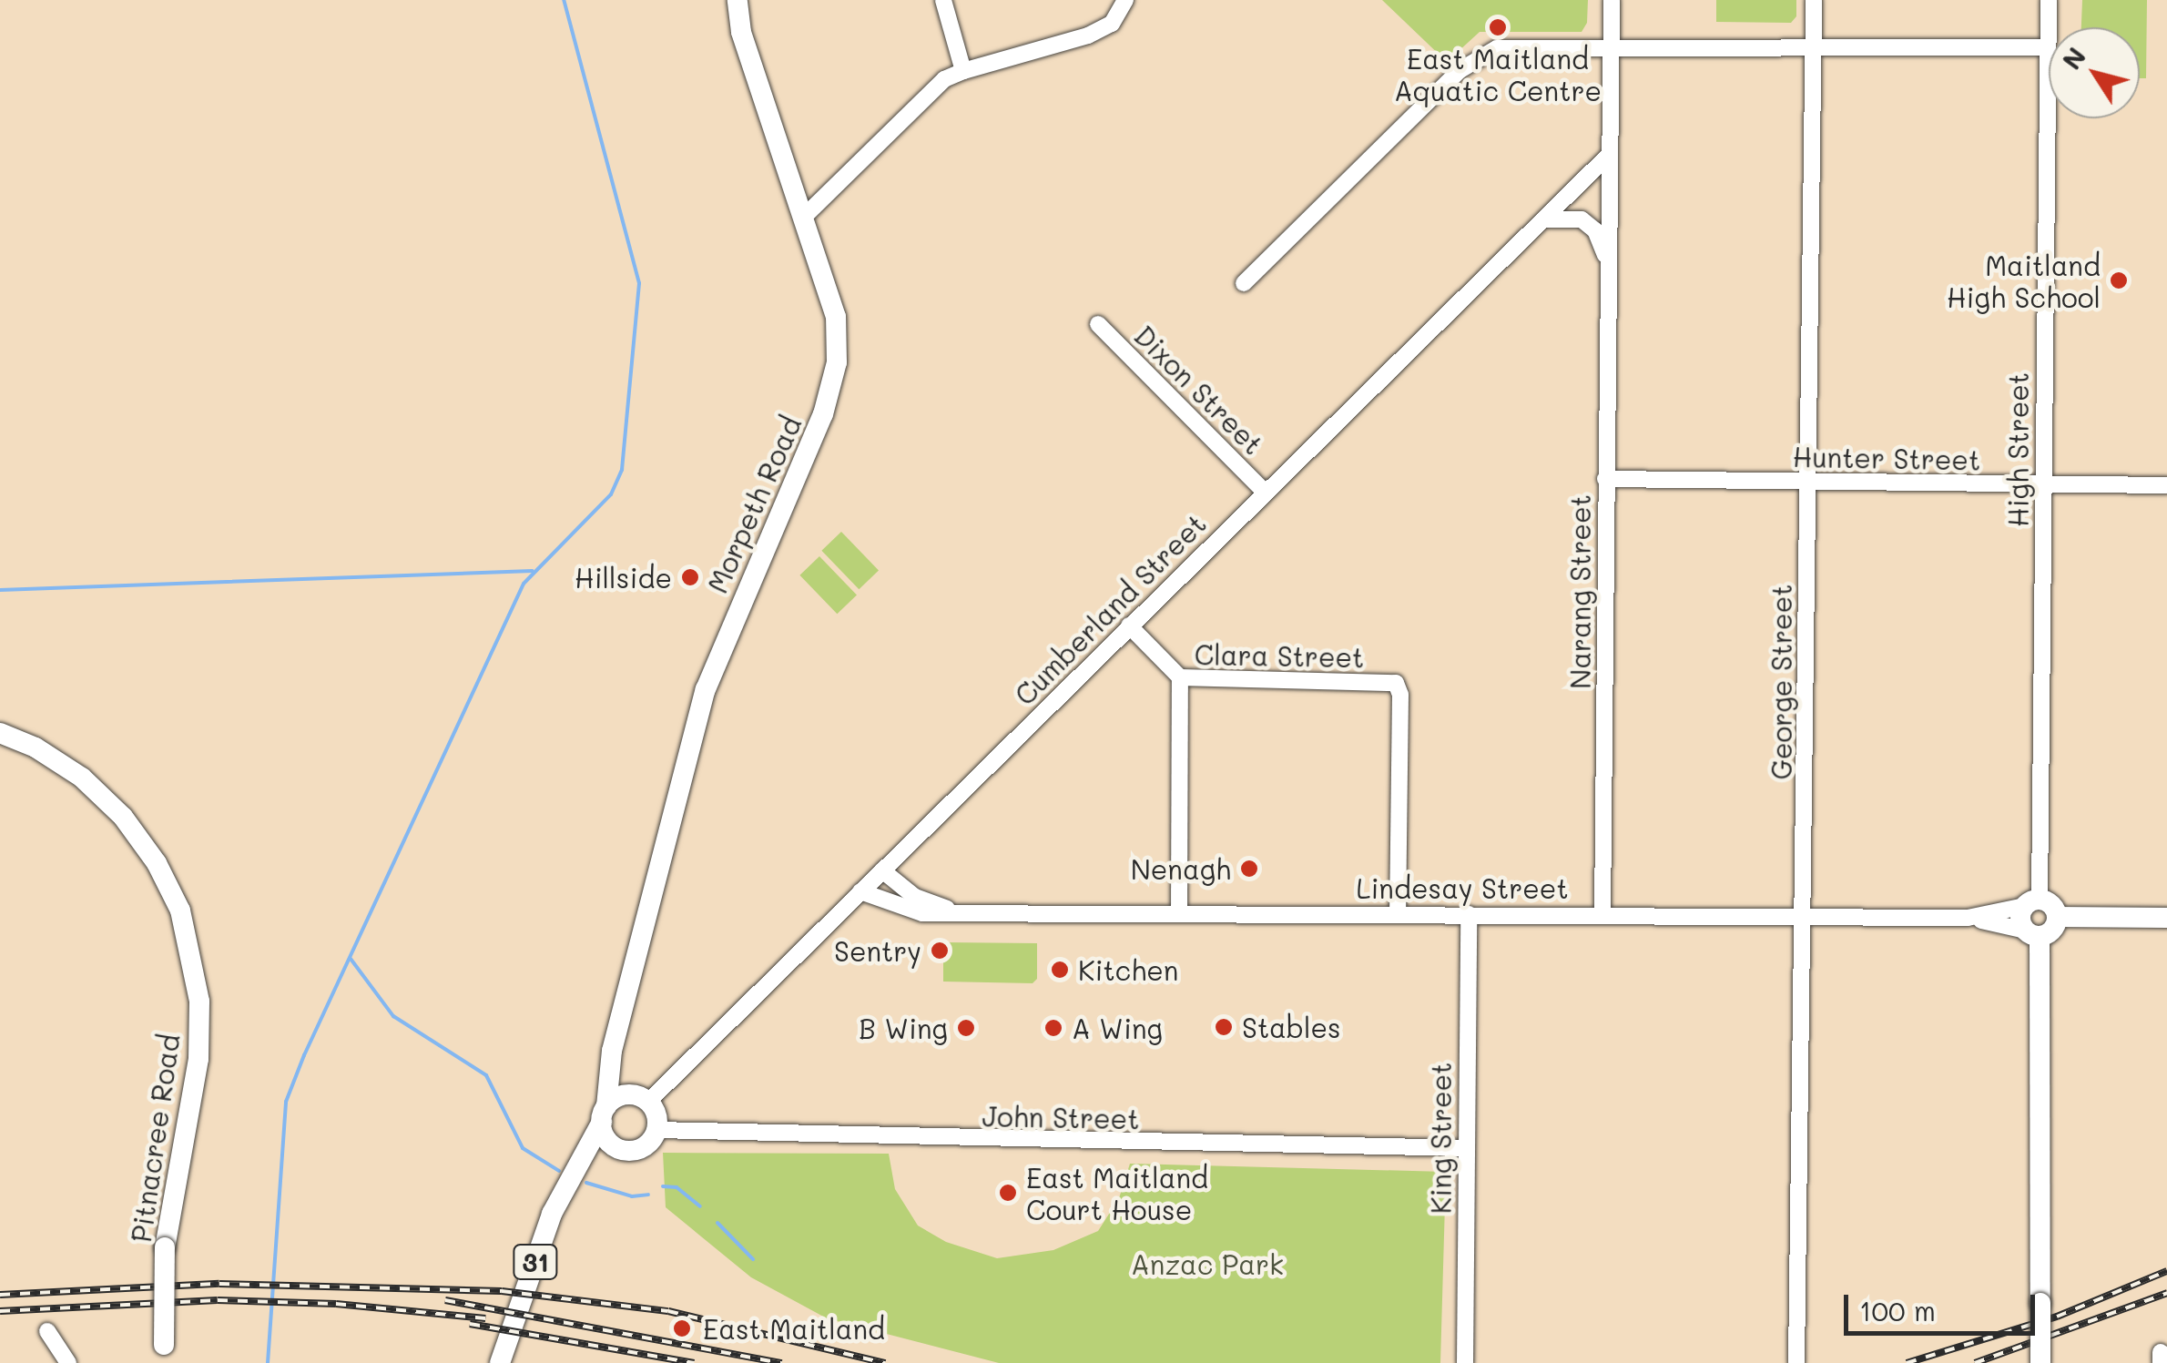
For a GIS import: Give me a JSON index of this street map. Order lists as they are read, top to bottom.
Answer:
{
  "streets": {
    "main road": ["Morpeth Road", "Pitnacree Road", "31"],
    "street": [
      "Dixon Street",
      "High Street",
      "Hunter Street",
      "Narang Street",
      "Cumberland Street",
      "Clara Street",
      "George Street",
      "Lindesay Street",
      "John Street",
      "King Street"
    ]
  },
  "crossings": [
    ["Dixon Street", "Cumberland Street"],
    ["High Street", "Hunter Street"],
    ["High Street", "Lindesay Street"],
    ["Hunter Street", "Narang Street"],
    ["Hunter Street", "George Street"],
    ["Morpeth Road", "Cumberland Street"],
    ["Morpeth Road", "John Street"],
    ["Morpeth Road", "31"],
    ["Narang Street", "Cumberland Street"],
    ["Narang Street", "Lindesay Street"],
    ["Cumberland Street", "Clara Street"],
    ["Cumberland Street", "Lindesay Street"],
    ["Cumberland Street", "John Street"],
    ["Cumberland Street", "31"],
    ["Clara Street", "Lindesay Street"],
    ["George Street", "Lindesay Street"],
    ["Lindesay Street", "King Street"],
    ["John Street", "King Street"],
    ["John Street", "31"]
  ],
  "parks": ["Anzac Park"],
  "places": [
    "East Maitland Aquatic Centre",
    "Maitland High School",
    "Hillside",
    "Nenagh",
    "Sentry",
    "Kitchen",
    "Stables",
    "B Wing",
    "A Wing",
    "East Maitland Court House",
    "East Maitland"
  ],
  "scale_bar": "100 m",
  "north": "top left"
}
